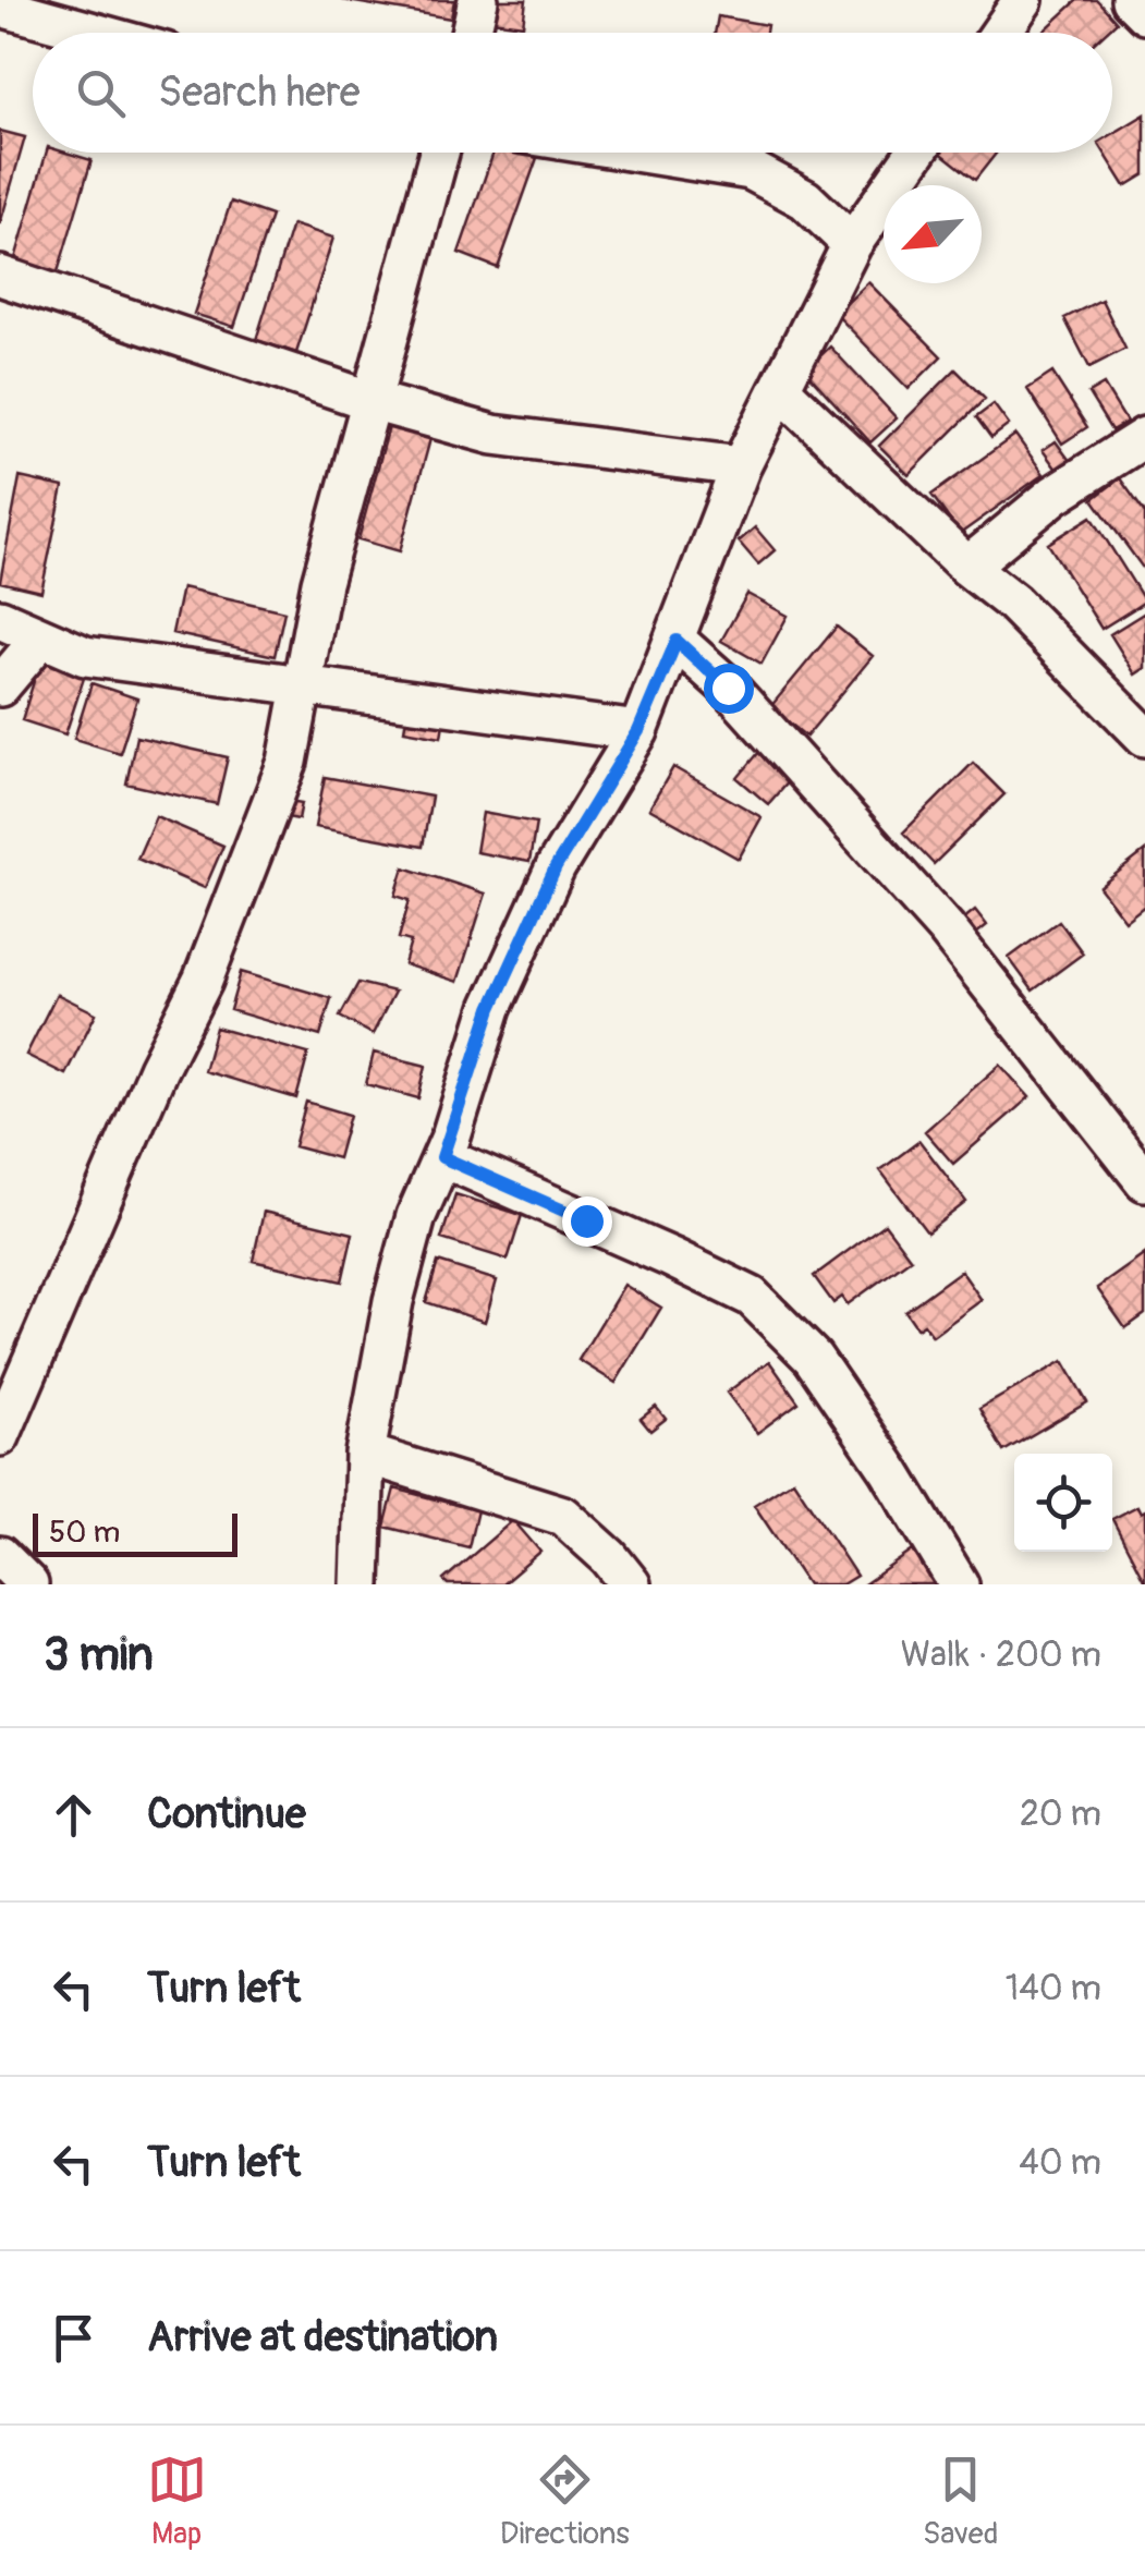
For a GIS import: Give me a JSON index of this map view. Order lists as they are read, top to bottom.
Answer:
{
  "scale_bar": "50 m",
  "north": "bottom left",
  "page": {
    "search": "Search here",
    "scale": "50 m",
    "heading": ["3 min", "Walk · 200 m"],
    "list": [
      ["Continue", "20 m"],
      ["Turn left", "140 m"],
      ["Turn left", "40 m"],
      "Arrive at destination"
    ],
    "nav": ["Map", "Directions", "Saved"]
  }
}
